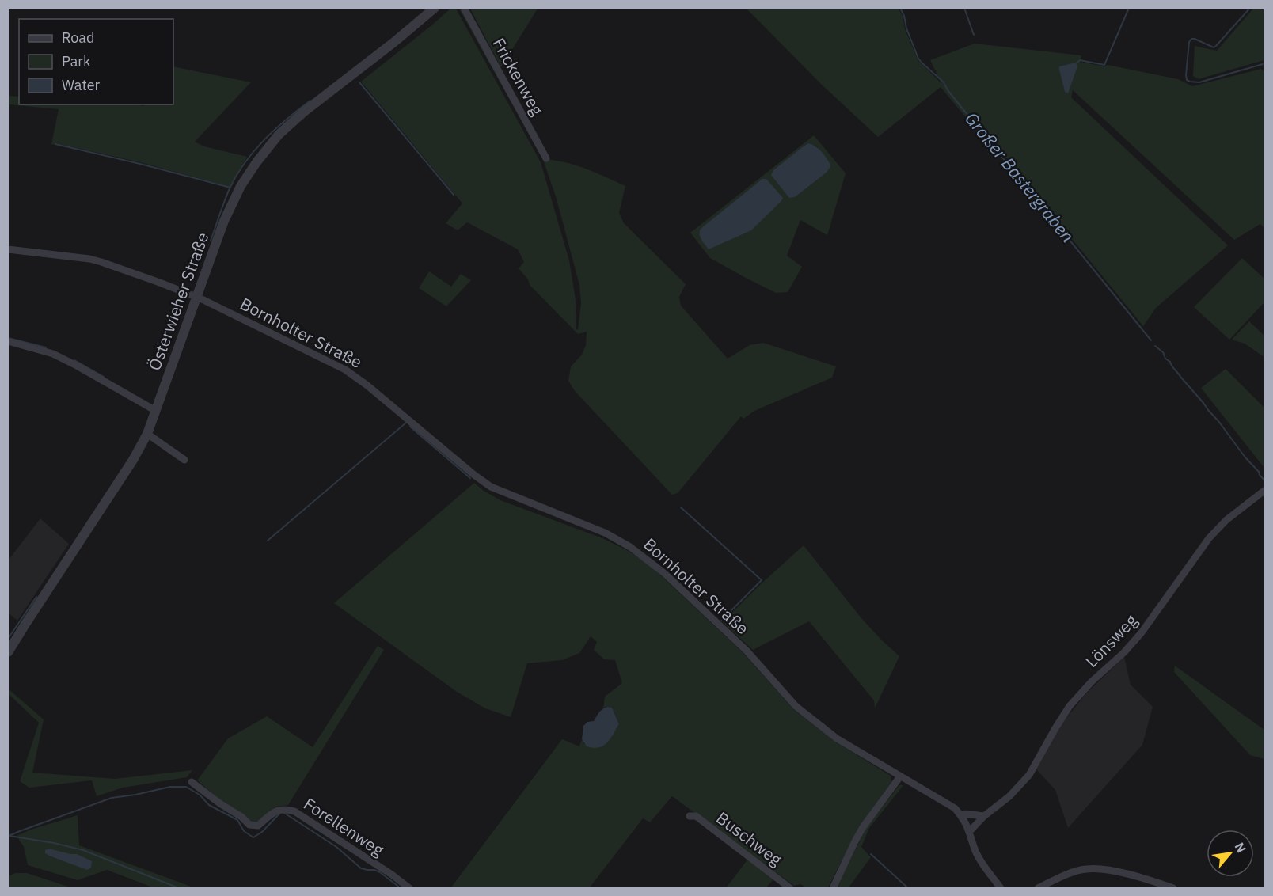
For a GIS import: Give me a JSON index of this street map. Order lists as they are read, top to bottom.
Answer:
{
  "streets": {
    "street": [
      "Frickenweg",
      "Österwieher Straße",
      "Bornholter Straße",
      "Lönsweg",
      "Forellenweg",
      "Buschweg"
    ]
  },
  "crossings": [
    ["Österwieher Straße", "Bornholter Straße"],
    ["Bornholter Straße", "Lönsweg"]
  ],
  "water": ["Großer Bastergraben"],
  "legend": ["Road", "Park", "Water"],
  "north": "top right"
}
